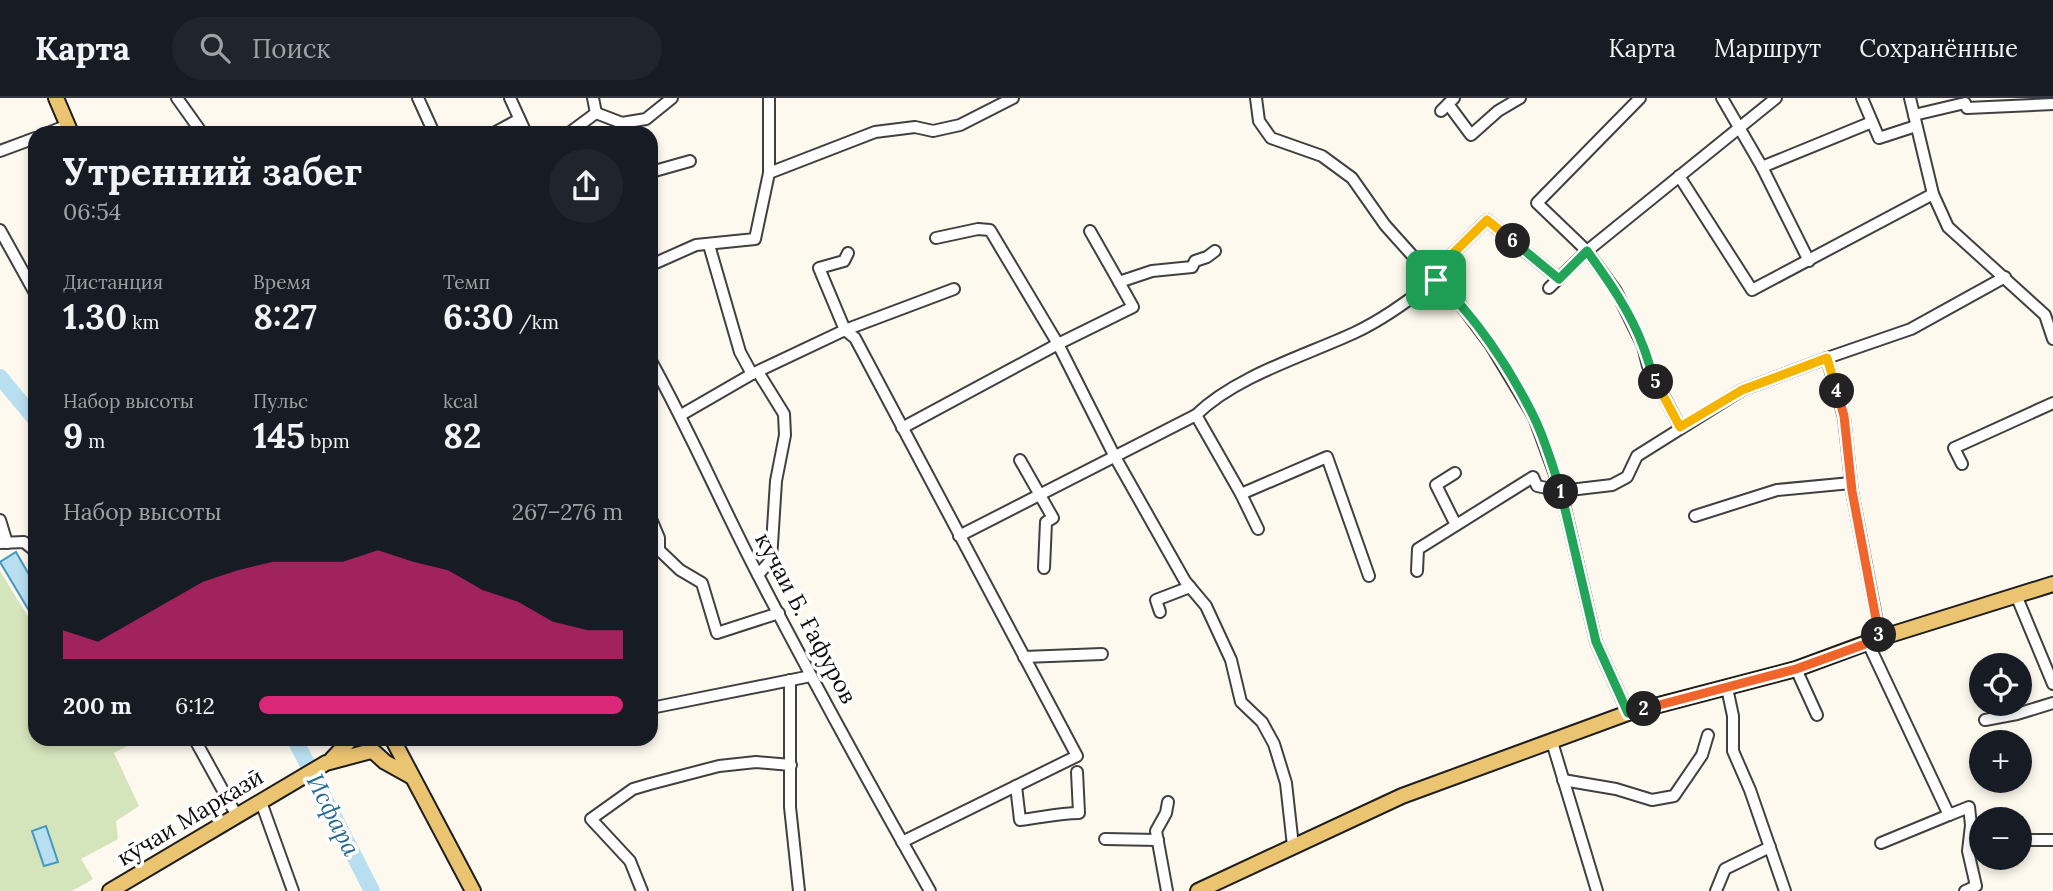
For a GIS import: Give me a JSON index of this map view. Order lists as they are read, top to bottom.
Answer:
{
  "streets": {
    "main road": ["кӯчаи Марказӣ"],
    "street": ["кучаи Б. Ғафуров"]
  },
  "water": ["Исфара"],
  "page": {
    "header": "Карта",
    "search": "Поиск",
    "nav": ["Карта", "Маршрут", "Сохранённые"],
    "heading": ["Утренний забег", "06:54"],
    "pins": [
      "6",
      "5",
      "4",
      "1",
      "3",
      "2"
    ],
    "stats": [
      ["Дистанция", "1.30 km"],
      ["Время", "8:27"],
      ["Темп", "6:30 /km"],
      ["Набор высоты", "9 m"],
      ["Пульс", "145 bpm"],
      ["kcal", "82"]
    ],
    "chart": ["Набор высоты", "267–276 m"],
    "map_buttons": ["+", "−"],
    "list": [
      {
        "name": "200 m",
        "note": "6:12"
      }
    ]
  }
}
